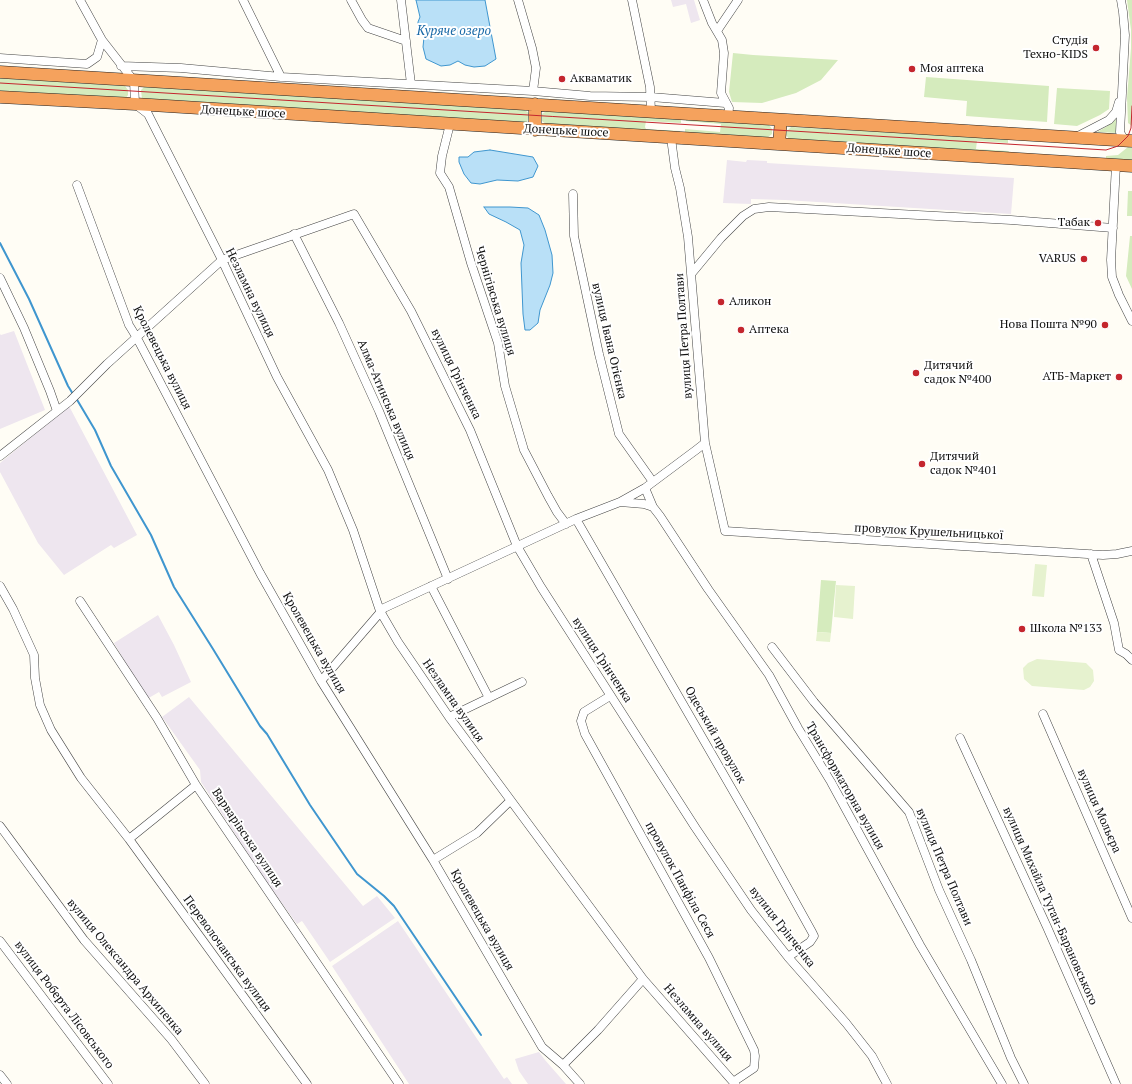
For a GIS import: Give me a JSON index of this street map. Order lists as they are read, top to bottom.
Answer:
{
  "streets": {
    "highway": ["Донецьке шосе"],
    "street": [
      "Незламна вулиця",
      "Чернігівська вулиця",
      "вулиця Петра Полтави",
      "вулиця Івана Огієнка",
      "Кролевецька вулиця",
      "вулиця Грінченка",
      "Алма-Атинська вулиця",
      "провулок Крушельницької",
      "Одеський провулок",
      "Трансформаторна вулиця",
      "вулиця Мольєра",
      "Варварівська вулиця",
      "провулок Панфіла Сеся",
      "вулиця Михайла Туган-Барановського",
      "Переволочанська вулиця",
      "вулиця Олександра Архипенка",
      "вулиця Роберта Лісовського"
    ]
  },
  "crossings": [
    ["Донецьке шосе", "Незламна вулиця"],
    ["Донецьке шосе", "Чернігівська вулиця"],
    ["Донецьке шосе", "вулиця Петра Полтави"],
    ["Незламна вулиця", "провулок Панфіла Сеся"],
    ["вулиця Петра Полтави", "провулок Крушельницької"],
    ["вулиця Грінченка", "Алма-Атинська вулиця"],
    ["вулиця Грінченка", "Одеський провулок"],
    ["вулиця Грінченка", "провулок Панфіла Сеся"]
  ],
  "water": ["Куряче озеро"],
  "places": [
    "Студія Техно-KIDS",
    "Моя аптека",
    "Акваматик",
    "Табак",
    "VARUS",
    "Аликон",
    "Нова Пошта №90",
    "Аптека",
    "Дитячий садок №400",
    "АТБ-Маркет",
    "Дитячий садок №401",
    "Школа №133"
  ]
}
